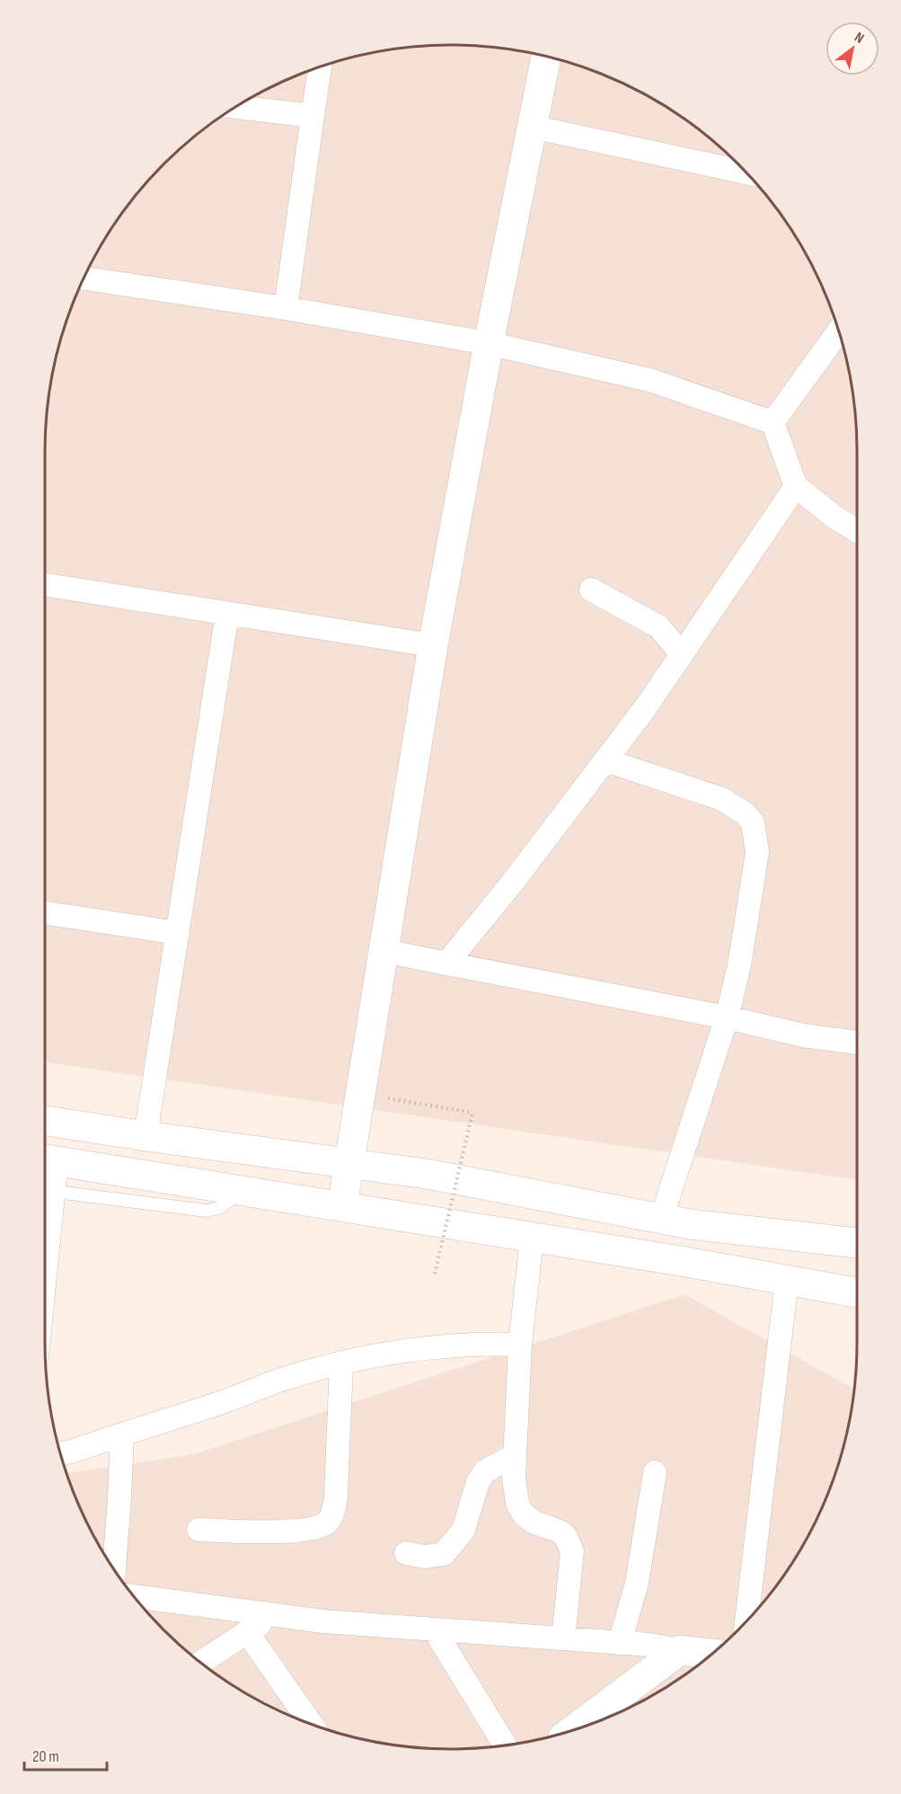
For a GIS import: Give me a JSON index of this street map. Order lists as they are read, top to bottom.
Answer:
{
  "scale_bar": "20 m",
  "north": "top right"
}
